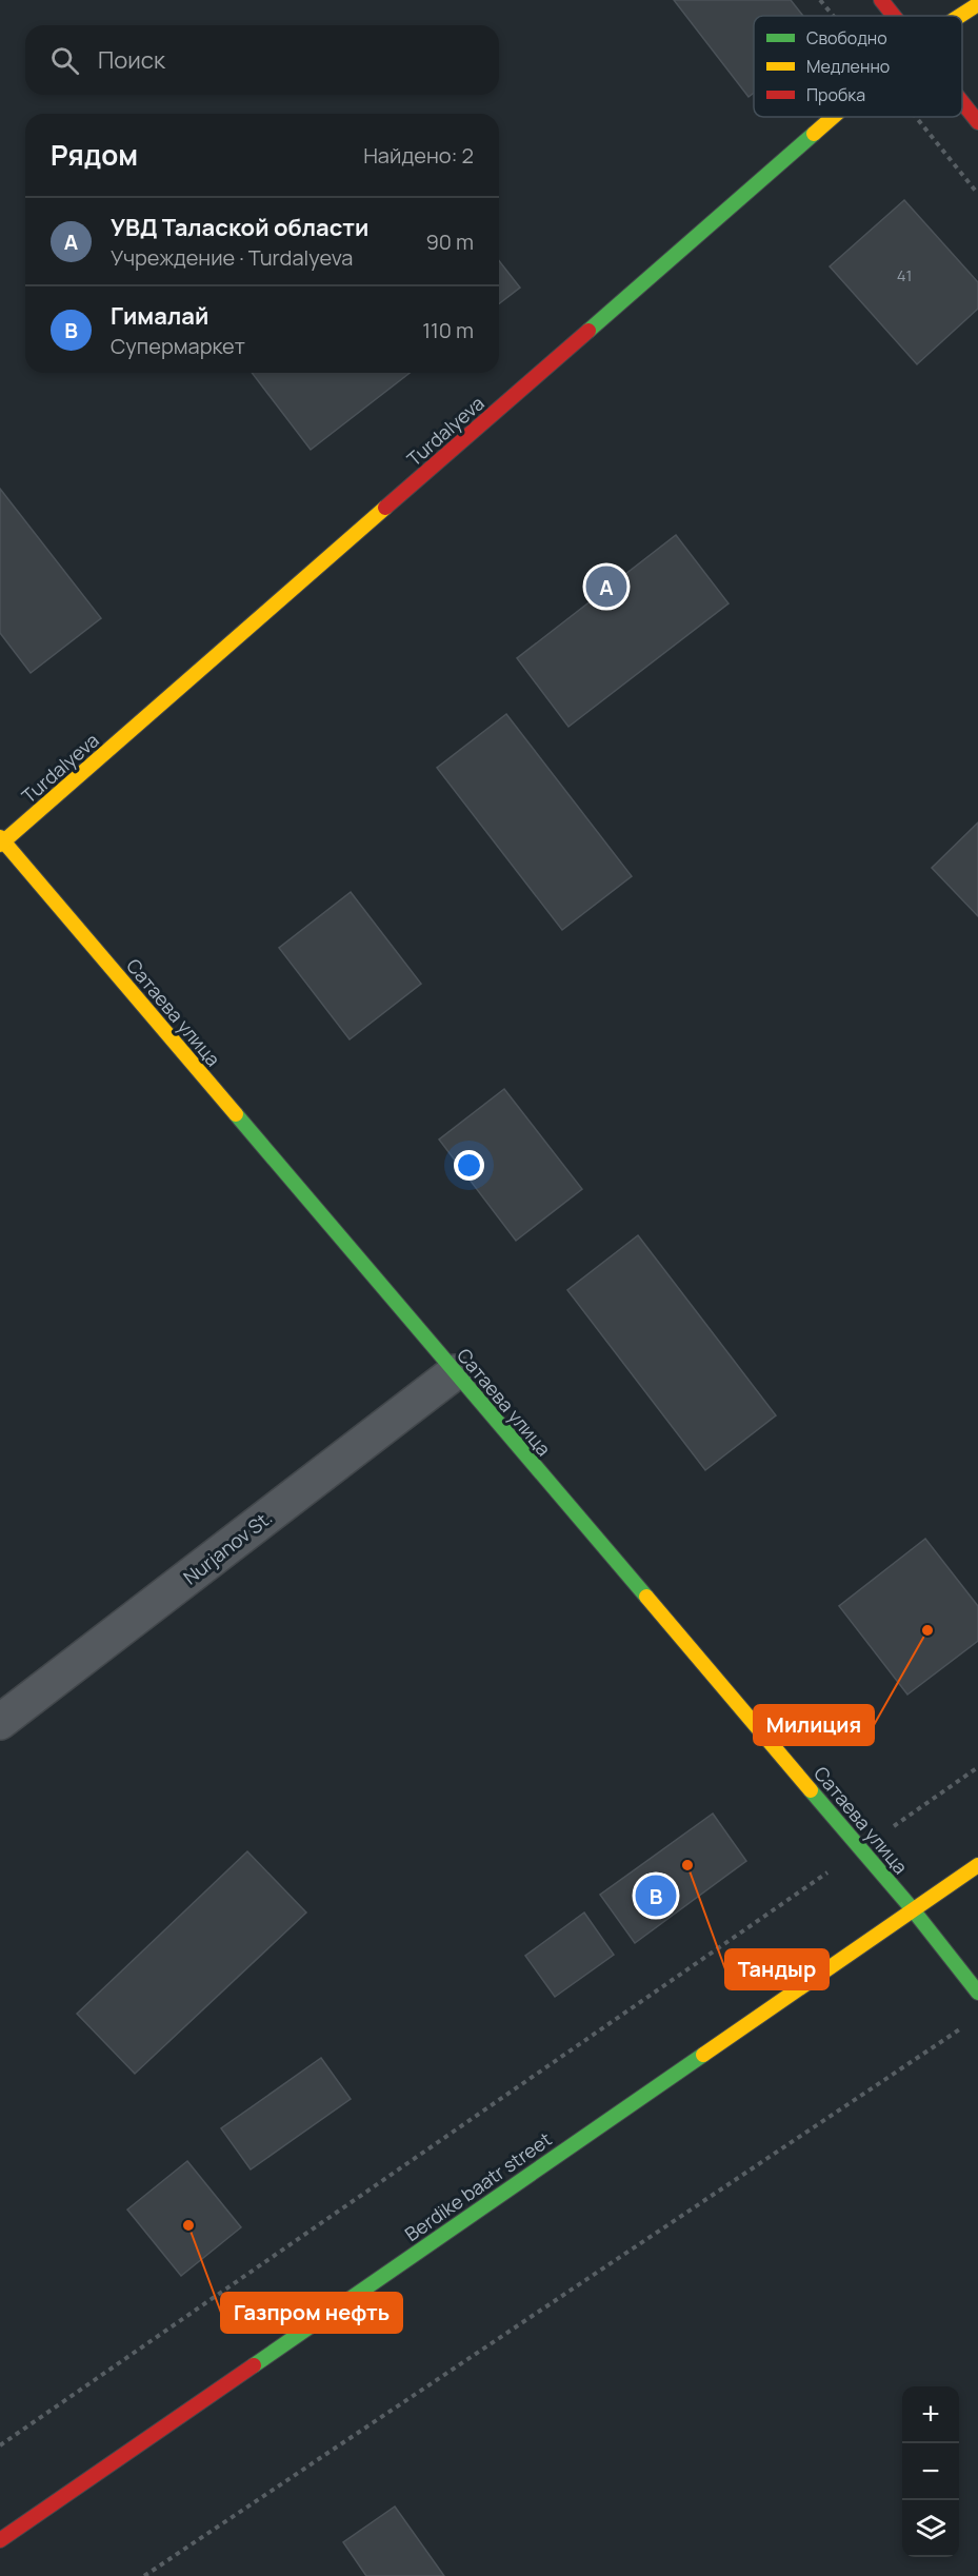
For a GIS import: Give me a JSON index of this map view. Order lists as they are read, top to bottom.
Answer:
{
  "streets": {
    "street": [
      "Turdalyeva",
      "Сатаева улица",
      "Nurjanov St.",
      "Berdike baatr street"
    ]
  },
  "crossings": [
    ["Turdalyeva", "Сатаева улица"],
    ["Сатаева улица", "Nurjanov St."],
    ["Сатаева улица", "Berdike baatr street"]
  ],
  "places": ["Милиция", "Тандыр", "Газпром нефть"],
  "house_numbers": ["41"],
  "legend": ["Свободно", "Медленно", "Пробка"],
  "page": {
    "search": "Поиск",
    "heading": ["Рядом", "Найдено: 2"],
    "list": [
      {
        "mark": "A",
        "name": "УВД Талаской области",
        "note": "Учреждение · Turdalyeva",
        "value": "90 m"
      },
      {
        "mark": "B",
        "name": "Гималай",
        "note": "Супермаркет",
        "value": "110 m"
      }
    ],
    "pins": ["A", "B"],
    "map_buttons": ["+", "−"]
  }
}
